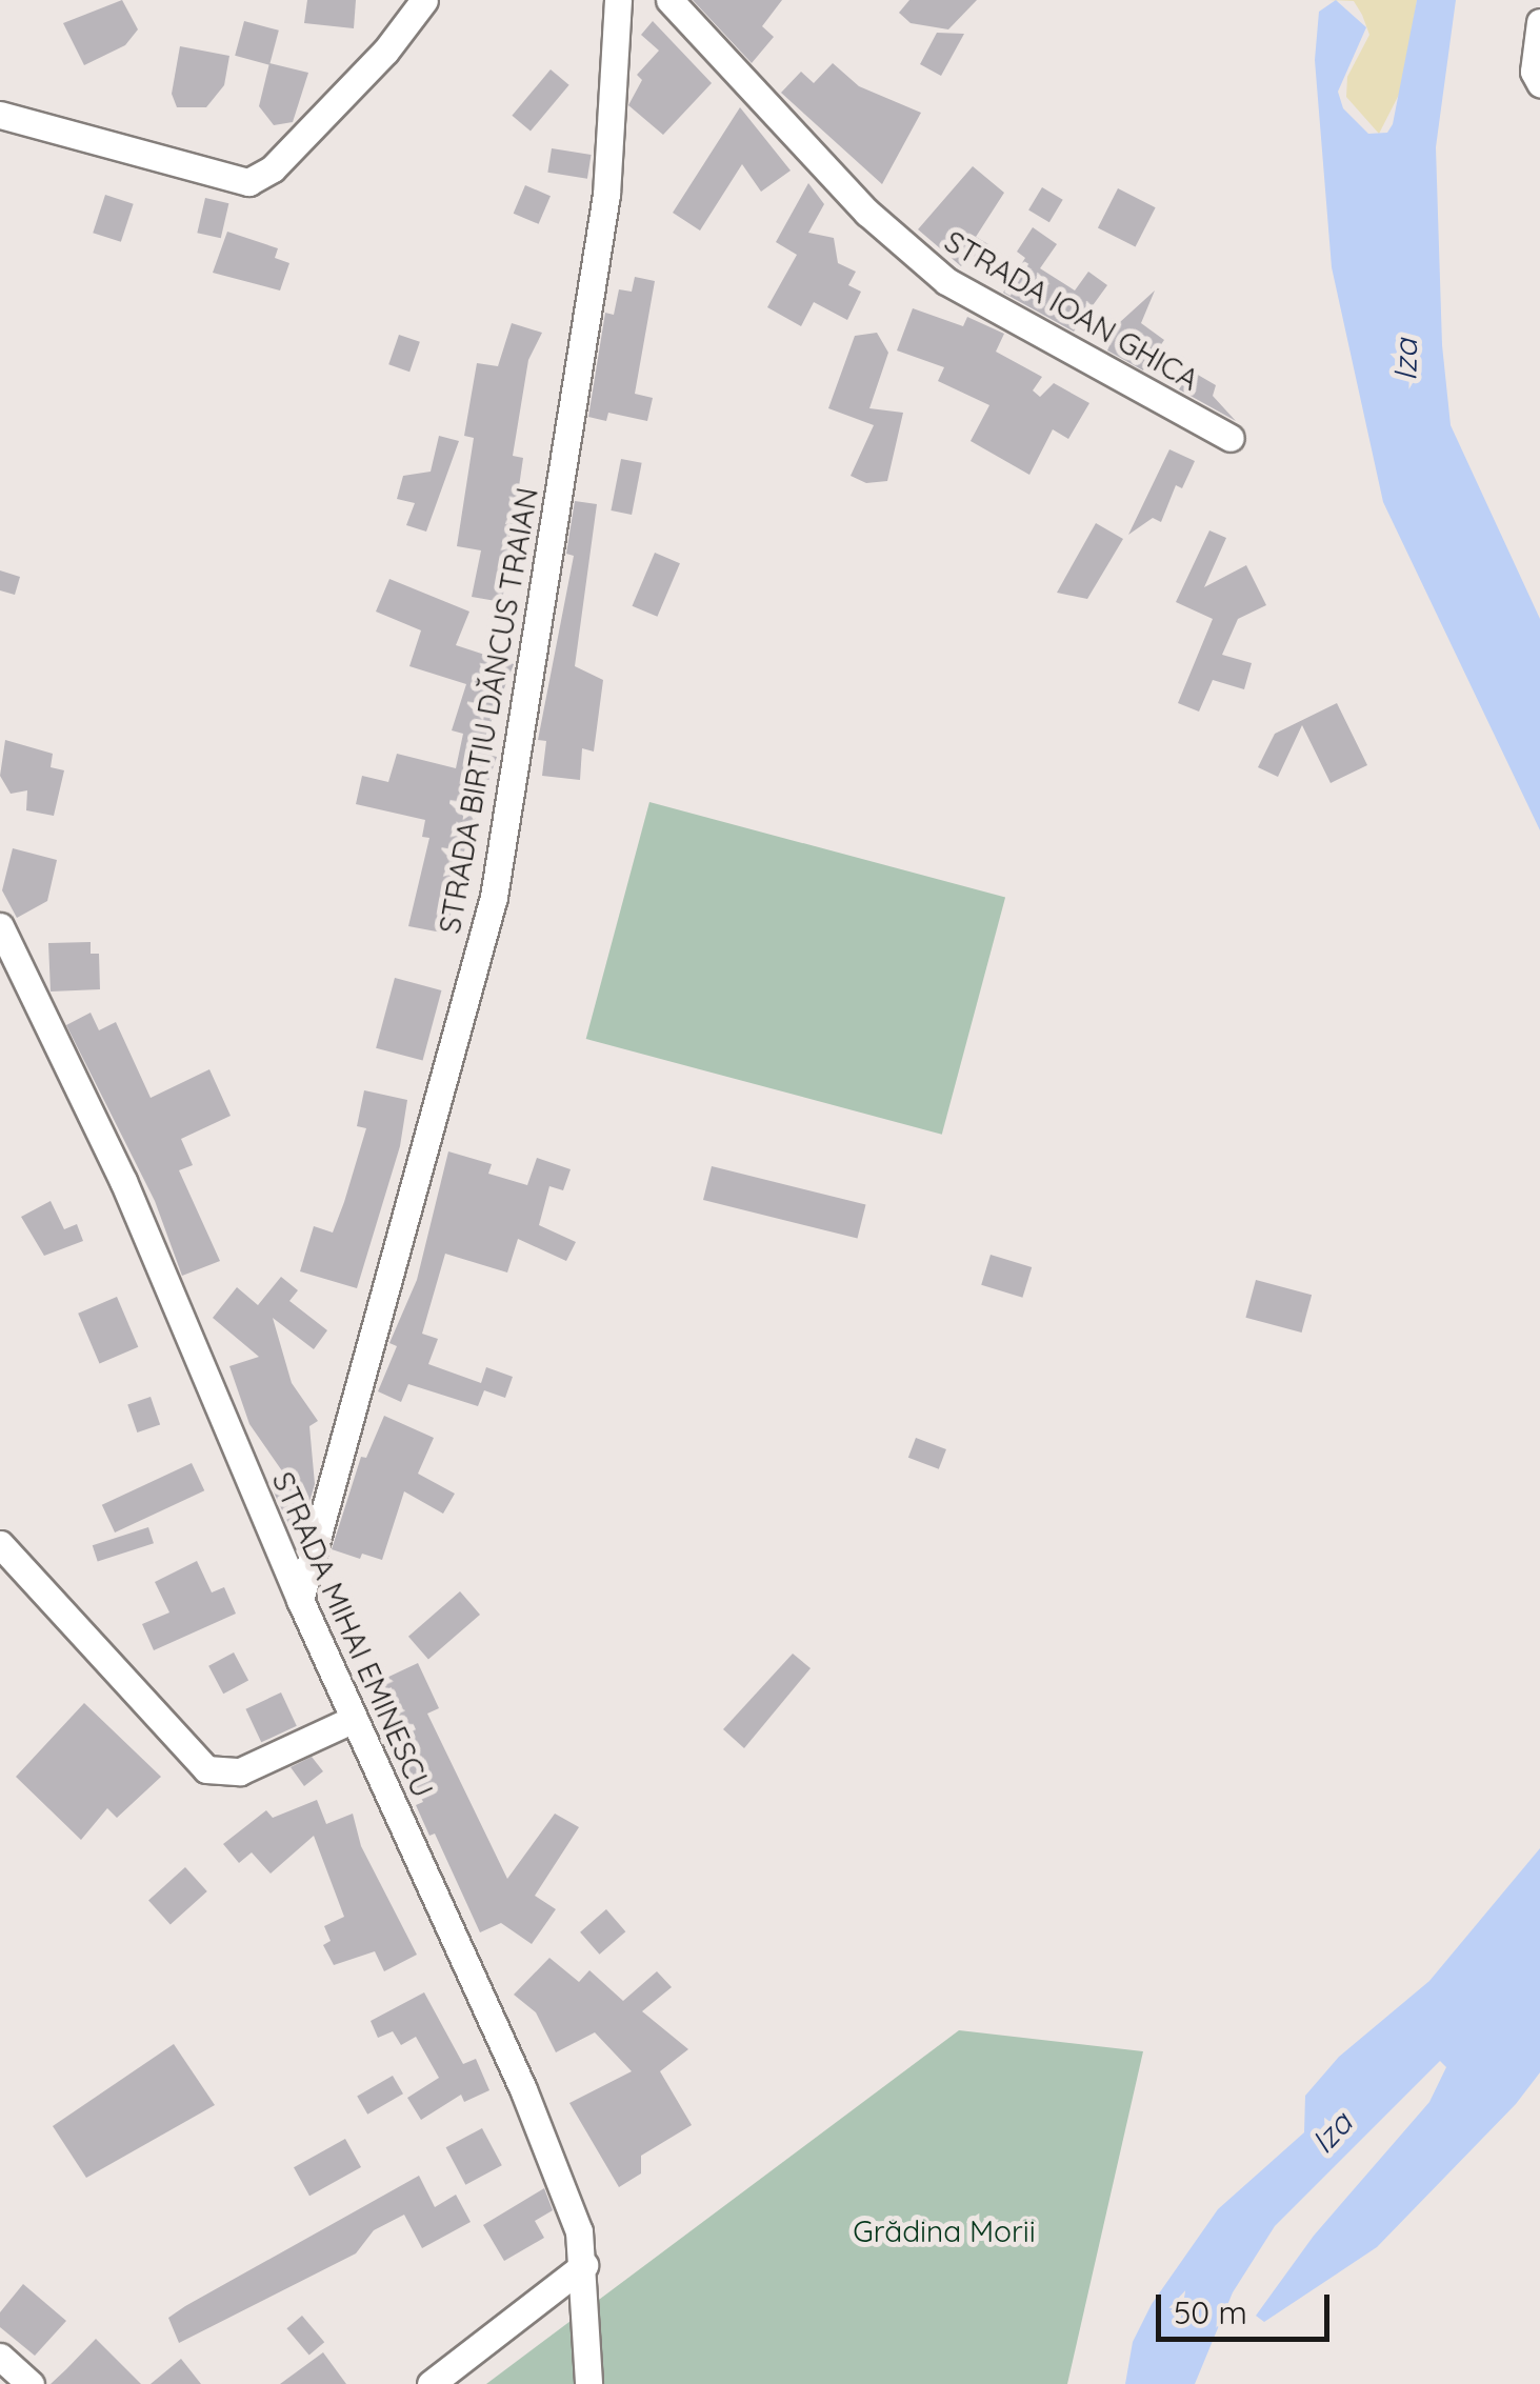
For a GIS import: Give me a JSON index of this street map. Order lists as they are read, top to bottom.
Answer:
{
  "streets": {
    "street": ["STRADA IOAN GHICA", "STRADA BIRTIU DĂNCUS TRAIAN", "STRADA MIHAI EMINESCU"]
  },
  "crossings": [
    ["STRADA BIRTIU DĂNCUS TRAIAN", "STRADA MIHAI EMINESCU"]
  ],
  "water": ["Iza"],
  "parks": ["Grădina Morii"],
  "scale_bar": "50 m"
}
